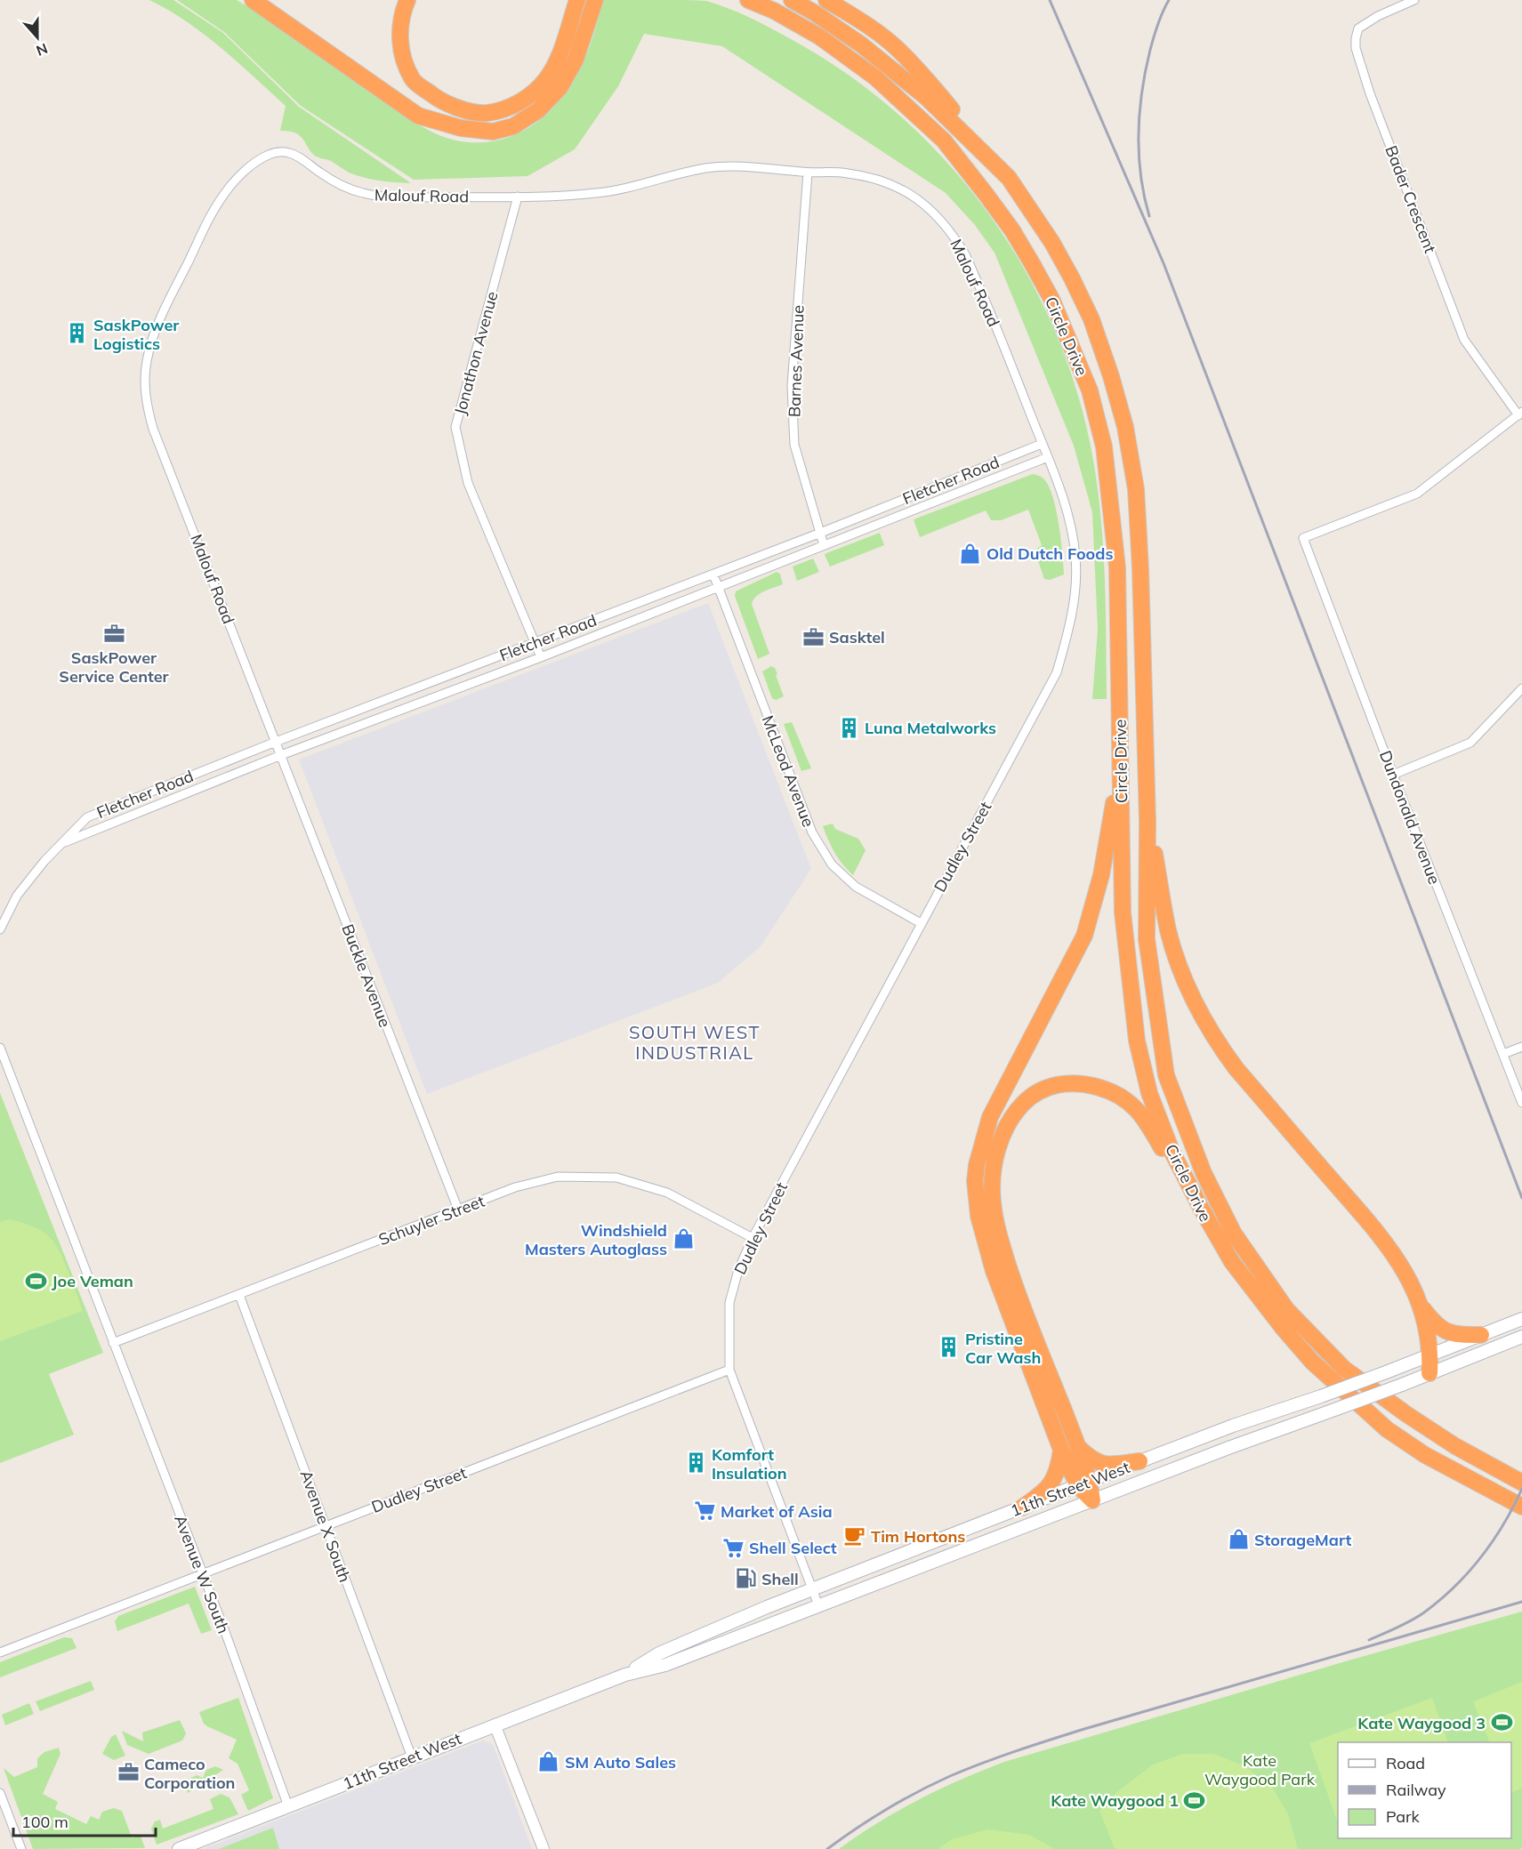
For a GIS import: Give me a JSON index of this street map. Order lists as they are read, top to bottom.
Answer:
{
  "streets": {
    "highway": ["Circle Drive"],
    "main road": ["11th Street West"],
    "street": [
      "Malouf Road",
      "Bader Crescent",
      "Jonathon Avenue",
      "Barnes Avenue",
      "Fletcher Road",
      "McLeod Avenue",
      "Dundonald Avenue",
      "Dudley Street",
      "Buckle Avenue",
      "Schuyler Street",
      "Avenue X South",
      "Avenue W South"
    ]
  },
  "crossings": [
    ["Malouf Road", "Jonathon Avenue"],
    ["Malouf Road", "Barnes Avenue"],
    ["Malouf Road", "Fletcher Road"],
    ["Malouf Road", "Dudley Street"],
    ["Malouf Road", "Buckle Avenue"],
    ["Bader Crescent", "Dundonald Avenue"],
    ["Jonathon Avenue", "Fletcher Road"],
    ["Barnes Avenue", "Fletcher Road"],
    ["Fletcher Road", "McLeod Avenue"],
    ["Fletcher Road", "Dudley Street"],
    ["Fletcher Road", "Buckle Avenue"],
    ["McLeod Avenue", "Dudley Street"],
    ["Dudley Street", "Schuyler Street"],
    ["Dudley Street", "Avenue X South"],
    ["Dudley Street", "Avenue W South"],
    ["Buckle Avenue", "Schuyler Street"],
    ["Schuyler Street", "Avenue X South"],
    ["Schuyler Street", "Avenue W South"],
    ["11th Street West", "Avenue X South"],
    ["11th Street West", "Avenue W South"]
  ],
  "districts": ["SOUTH WEST INDUSTRIAL"],
  "parks": ["Kate Waygood Park"],
  "places": {
    "building": [
      "SaskPower Logistics",
      "Luna Metalworks",
      "Pristine Car Wash",
      "Komfort Insulation"
    ],
    "shop": [
      "Old Dutch Foods",
      "Windshield Masters Autoglass",
      "StorageMart",
      "SM Auto Sales"
    ],
    "office": ["SaskPower Service Center", "Sasktel", "Cameco Corporation"],
    "sports": ["Joe Veman", "Kate Waygood 3", "Kate Waygood 1"],
    "supermarket": ["Market of Asia", "Shell Select"],
    "cafe": ["Tim Hortons"],
    "fuel station": ["Shell"]
  },
  "legend": ["Road", "Railway", "Park"],
  "scale_bar": "100 m",
  "north": "bottom"
}
